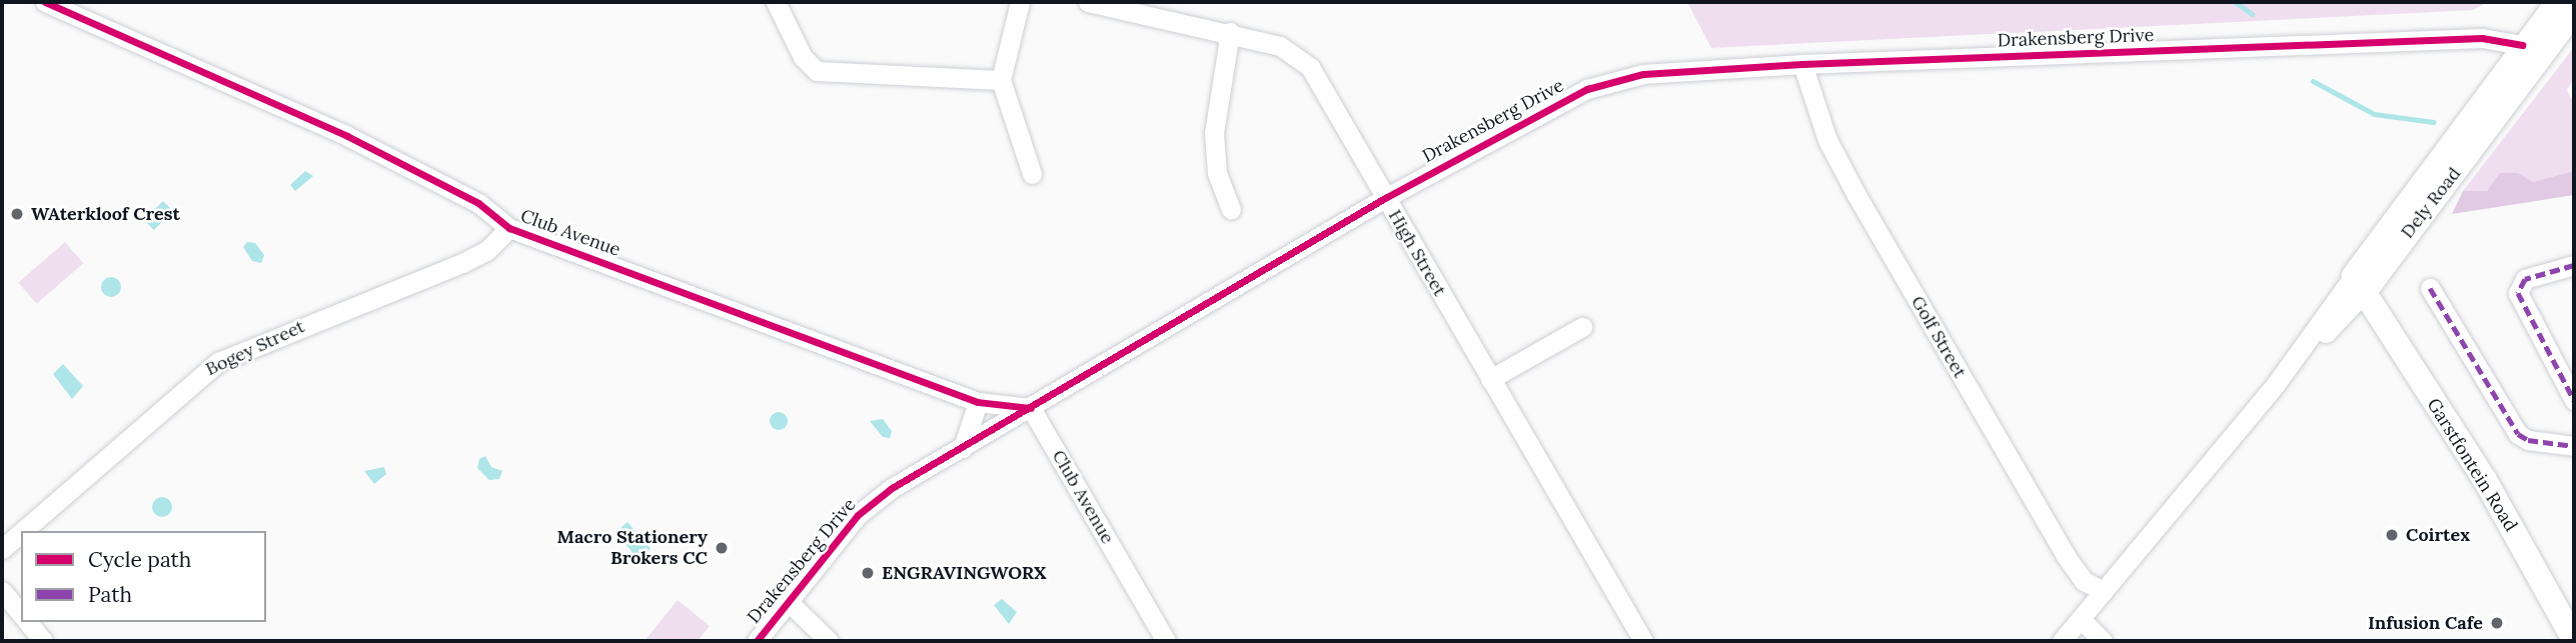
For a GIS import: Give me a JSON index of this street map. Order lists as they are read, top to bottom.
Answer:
{
  "streets": {
    "main road": ["Dely Road", "Garstfontein Road"],
    "street": [
      "Drakensberg Drive",
      "Club Avenue",
      "High Street",
      "Golf Street",
      "Bogey Street"
    ]
  },
  "crossings": [
    ["Drakensberg Drive", "Dely Road"],
    ["Drakensberg Drive", "Club Avenue"],
    ["Drakensberg Drive", "High Street"],
    ["Drakensberg Drive", "Golf Street"],
    ["Dely Road", "Golf Street"],
    ["Dely Road", "Garstfontein Road"],
    ["Club Avenue", "Bogey Street"]
  ],
  "places": [
    "WAterkloof Crest",
    "Coirtex",
    "Macro Stationery Brokers CC",
    "ENGRAVINGWORX",
    "Infusion Cafe"
  ],
  "legend": ["Cycle path", "Path"]
}
